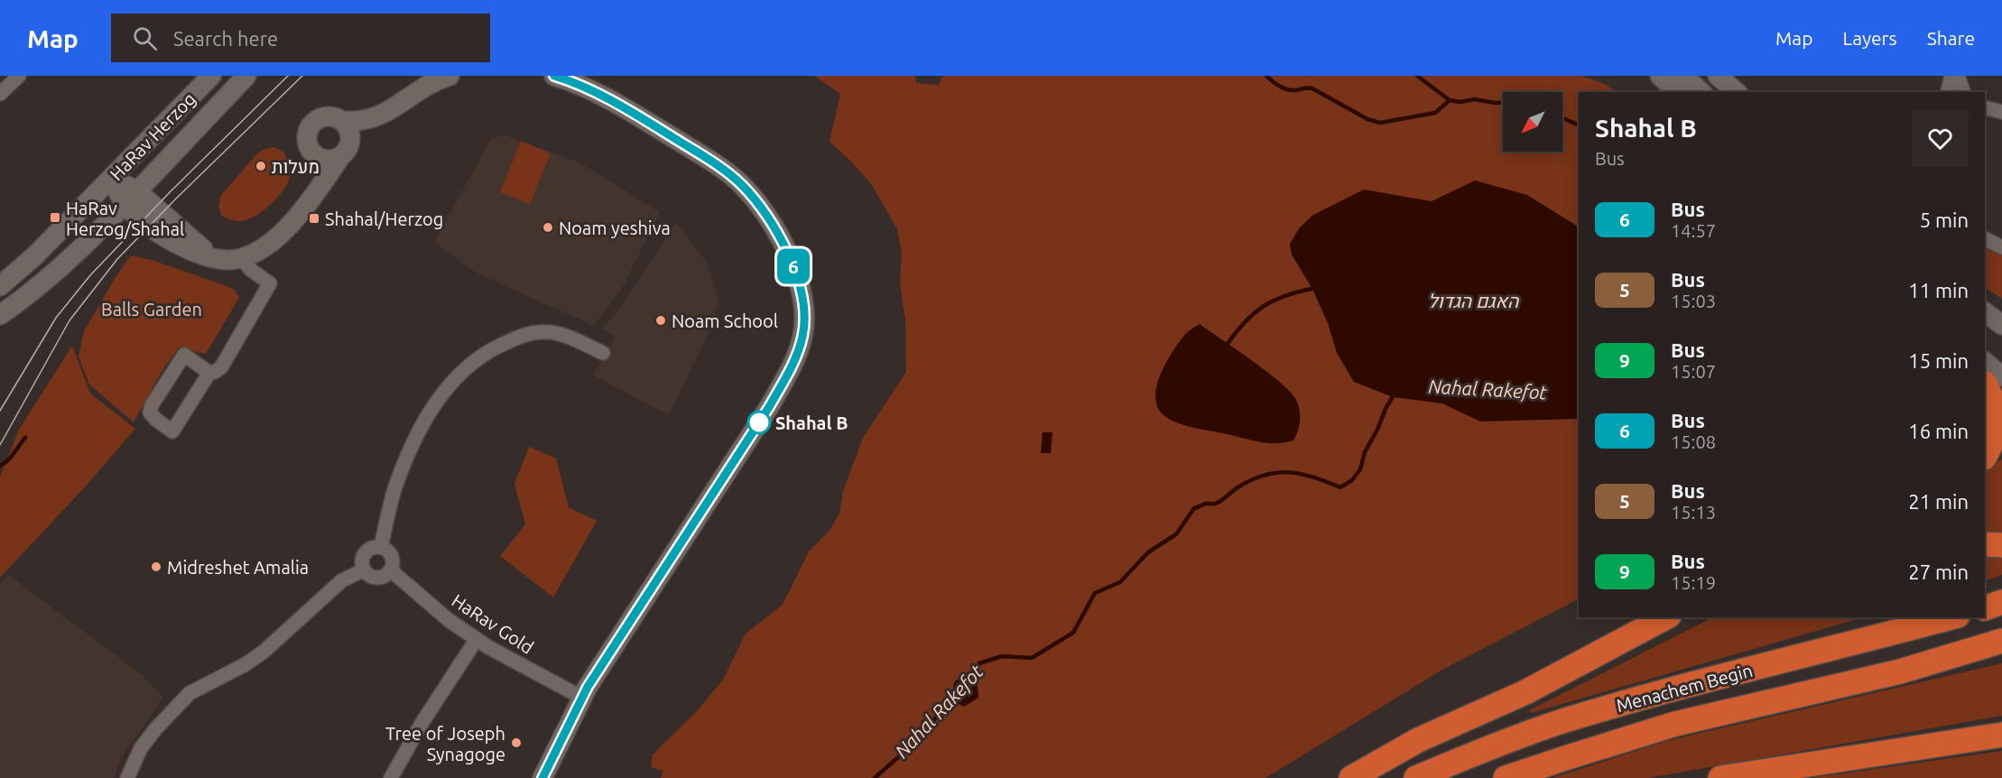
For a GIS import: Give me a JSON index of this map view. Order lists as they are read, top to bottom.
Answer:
{
  "streets": {
    "highway": ["Menachem Begin"],
    "street": ["HaRav Herzog", "HaRav Gold"]
  },
  "water": ["האגם הגדול", "Nahal Rakefot"],
  "parks": ["Balls Garden"],
  "places": {
    "other": [
      "מעלות",
      "Noam yeshiva",
      "Noam School",
      "Shahal B",
      "Midreshet Amalia",
      "Tree of Joseph Synagoge"
    ],
    "transit": ["HaRav Herzog/Shahal", "Shahal/Herzog"]
  },
  "lines": ["bus line 6"],
  "north": "bottom left",
  "page": {
    "header": "Map",
    "search": "Search here",
    "nav": ["Map", "Layers", "Share"],
    "on_map": "6",
    "heading": ["Shahal B", "Bus"],
    "list": [
      {
        "mark": "6",
        "name": "Bus",
        "note": "14:57",
        "value": "5 min"
      },
      {
        "mark": "5",
        "name": "Bus",
        "note": "15:03",
        "value": "11 min"
      },
      {
        "mark": "9",
        "name": "Bus",
        "note": "15:07",
        "value": "15 min"
      },
      {
        "mark": "6",
        "name": "Bus",
        "note": "15:08",
        "value": "16 min"
      },
      {
        "mark": "5",
        "name": "Bus",
        "note": "15:13",
        "value": "21 min"
      },
      {
        "mark": "9",
        "name": "Bus",
        "note": "15:19",
        "value": "27 min"
      }
    ]
  }
}
